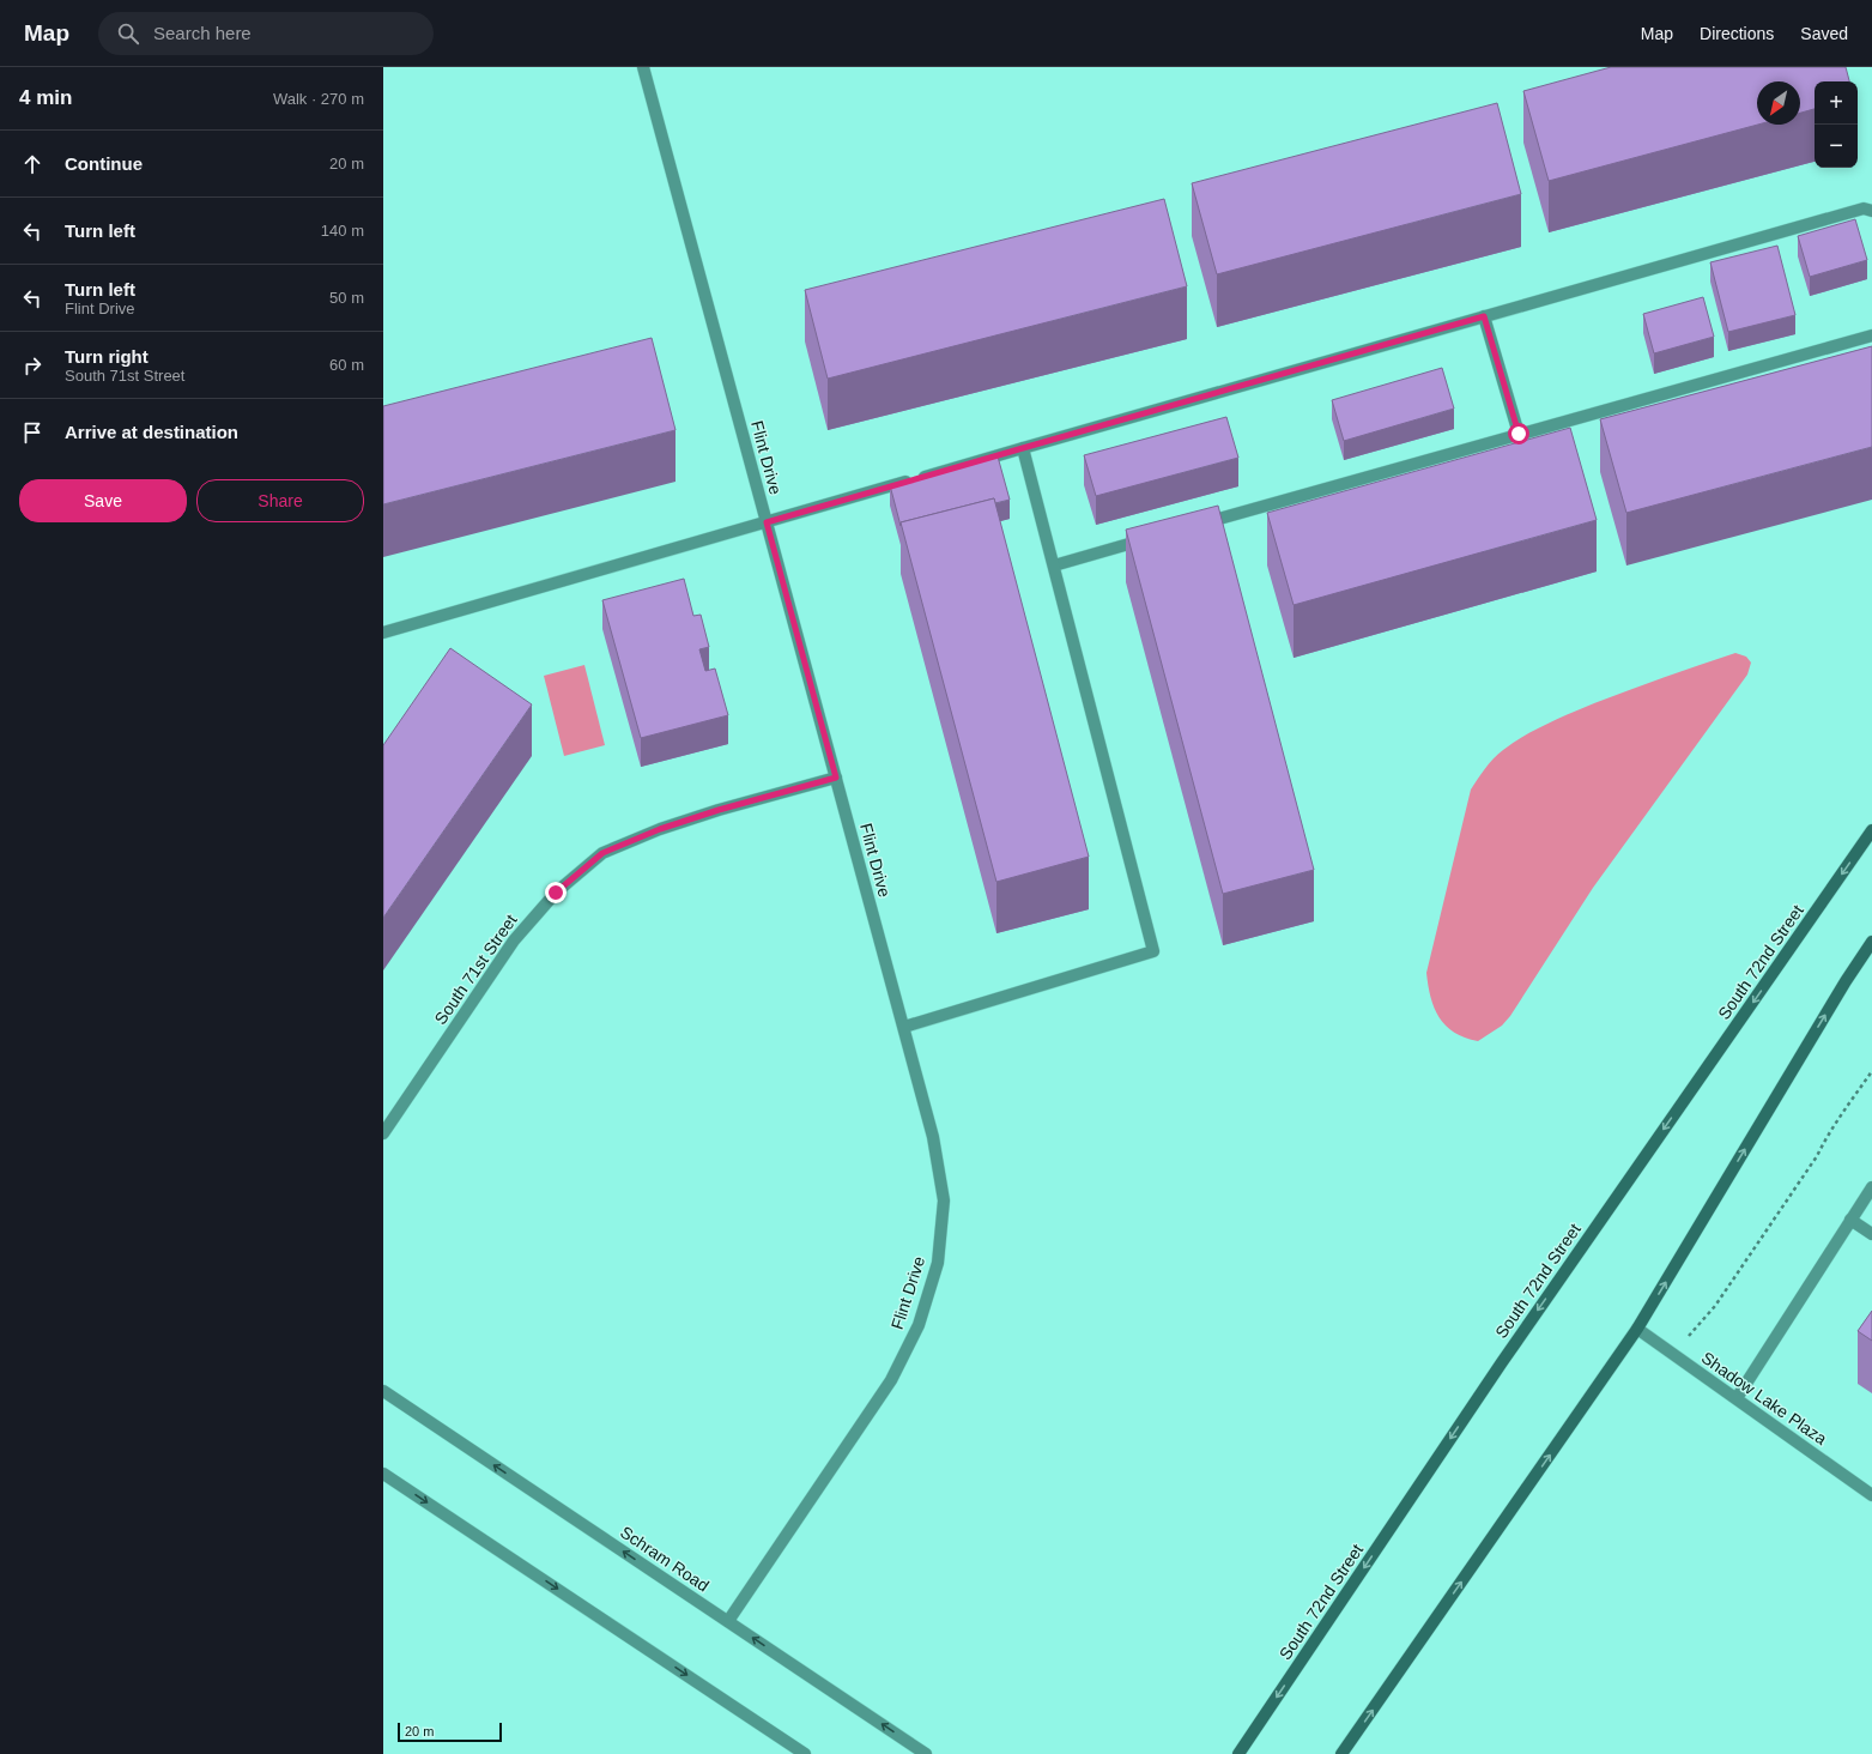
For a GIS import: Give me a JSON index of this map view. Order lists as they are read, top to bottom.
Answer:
{
  "streets": {
    "street": [
      "Flint Drive",
      "South 72nd Street",
      "South 71st Street",
      "Shadow Lake Plaza",
      "Schram Road"
    ]
  },
  "crossings": [
    ["Flint Drive", "South 71st Street"],
    ["Flint Drive", "Schram Road"]
  ],
  "scale_bar": "20 m",
  "north": "bottom left",
  "page": {
    "header": "Map",
    "search": "Search here",
    "nav": ["Map", "Directions", "Saved"],
    "heading": ["4 min", "Walk · 270 m"],
    "map_buttons": ["+", "−"],
    "list": [
      ["Continue", "20 m"],
      ["Turn left", "140 m"],
      ["Turn left", "Flint Drive", "50 m"],
      ["Turn right", "South 71st Street", "60 m"],
      "Arrive at destination"
    ],
    "buttons": ["Save", "Share"],
    "scale": "20 m"
  }
}
